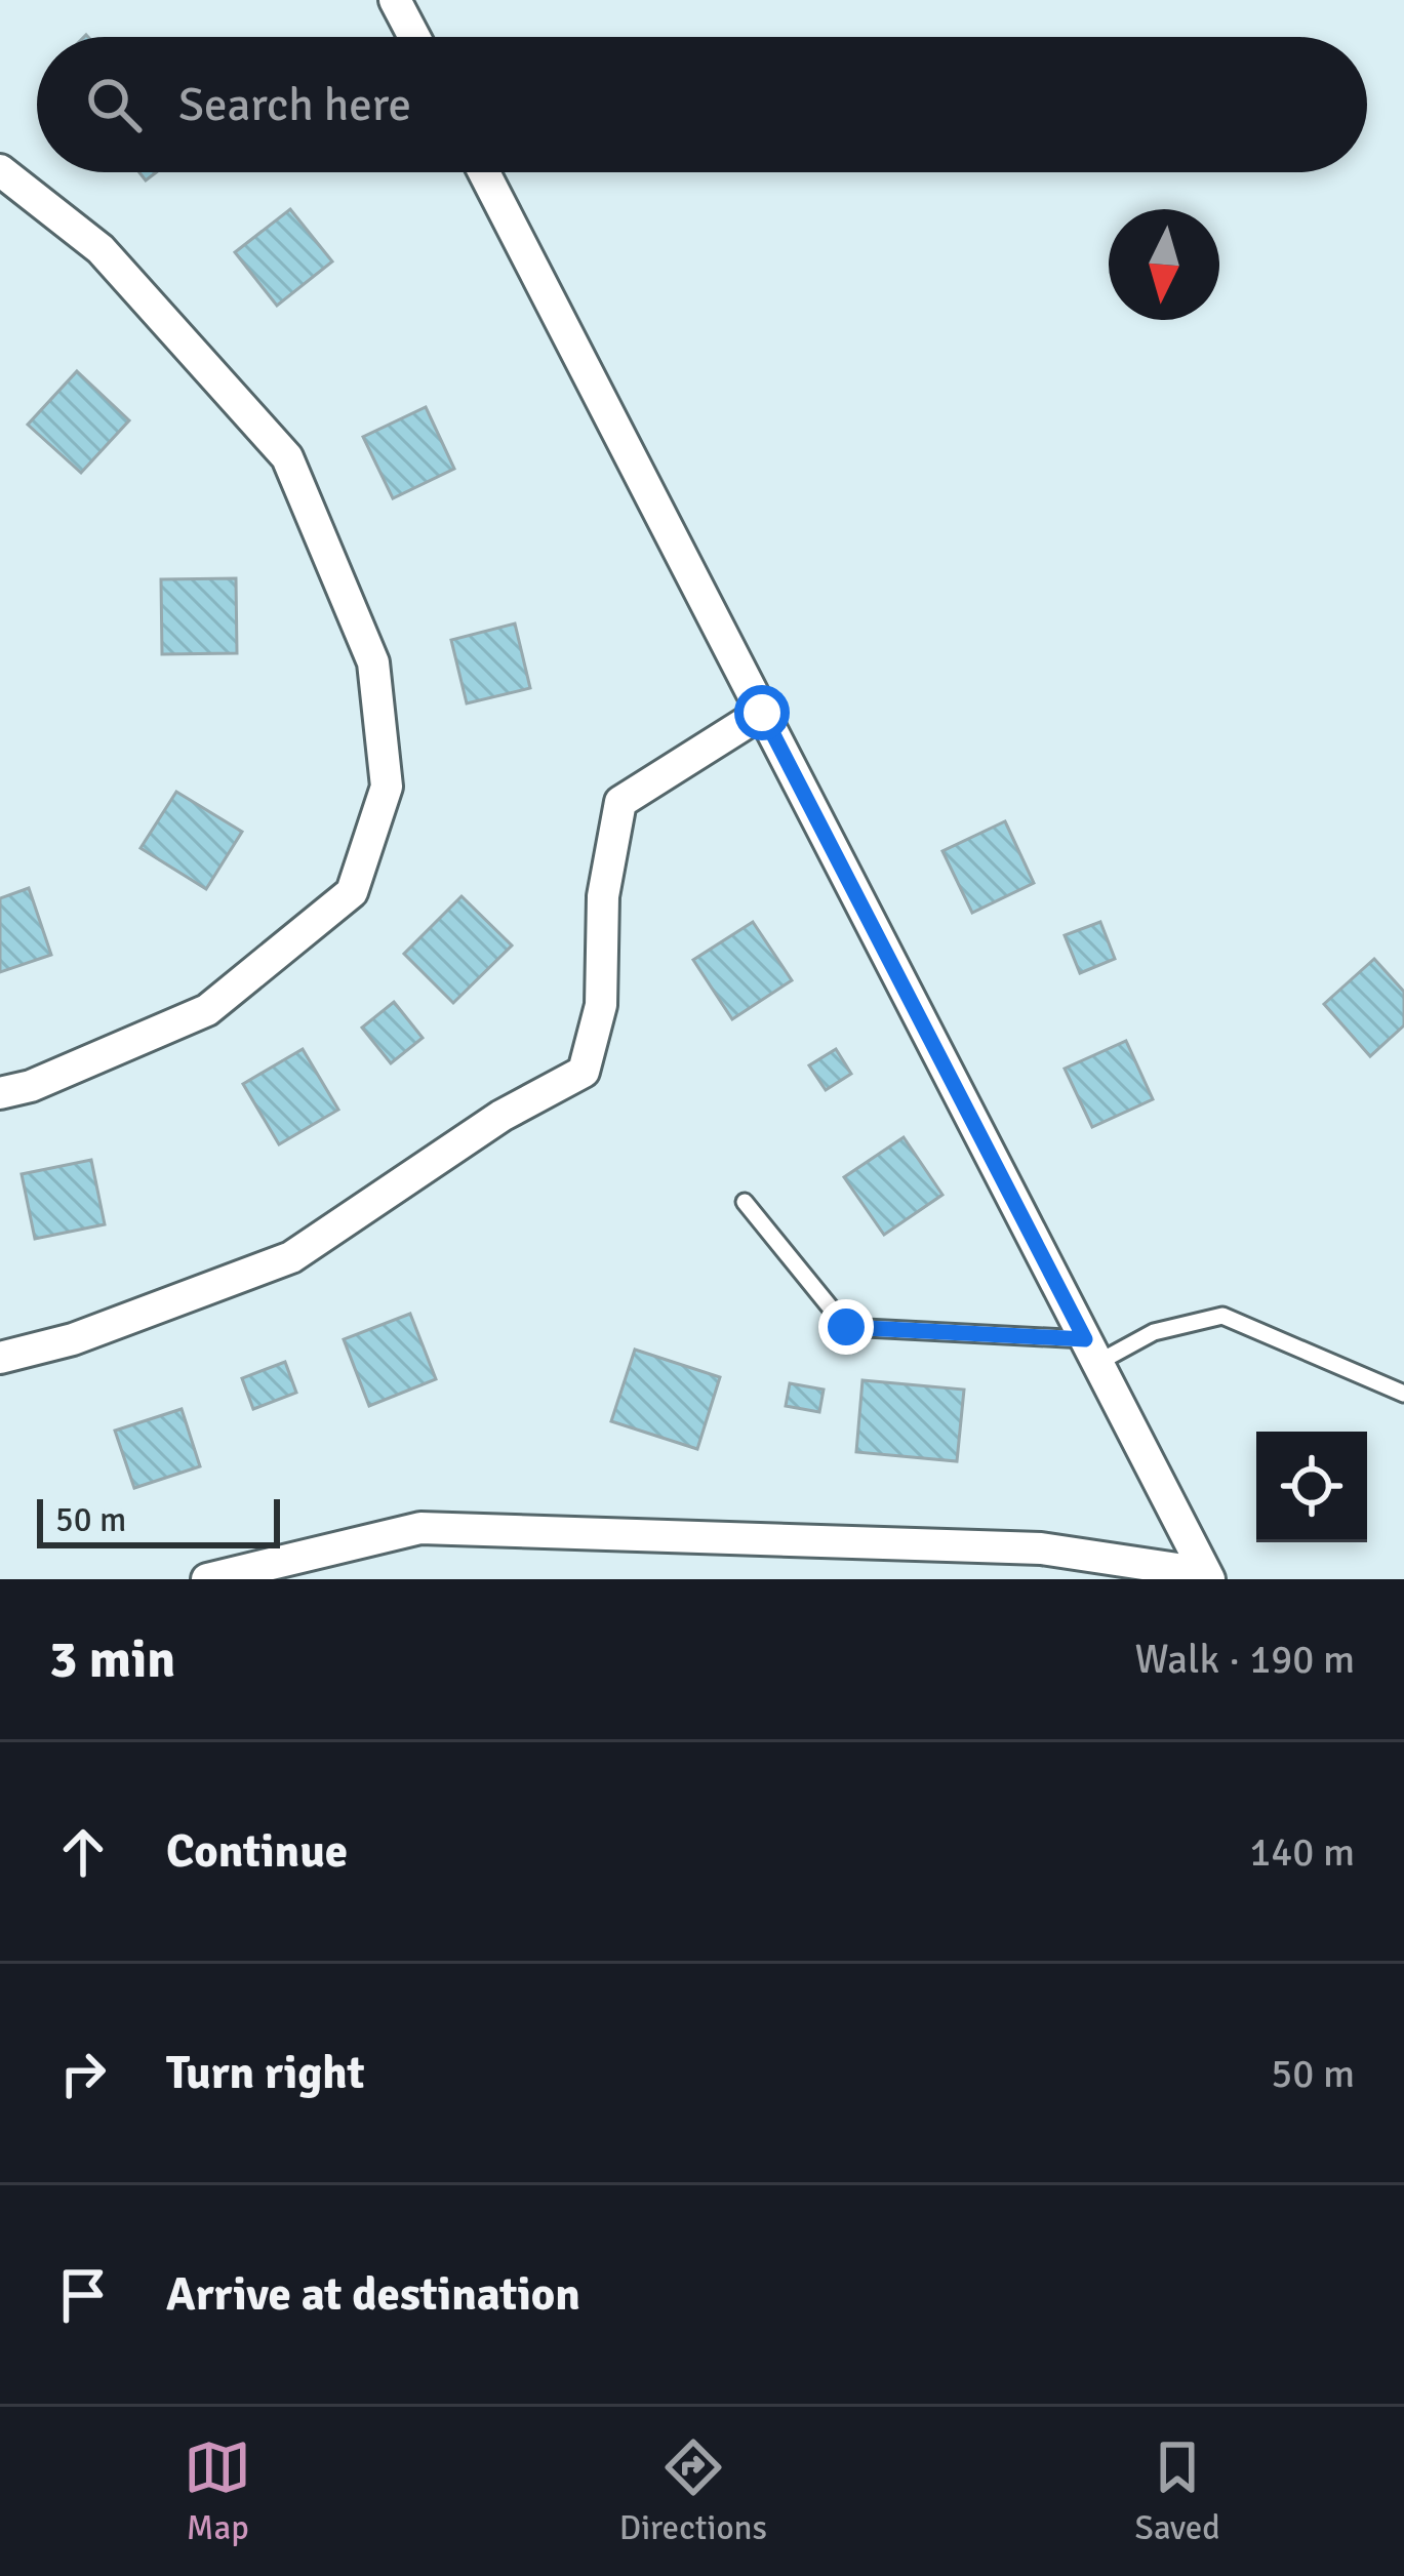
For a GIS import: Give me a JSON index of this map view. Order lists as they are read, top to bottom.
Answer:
{
  "scale_bar": "50 m",
  "north": "bottom",
  "page": {
    "search": "Search here",
    "scale": "50 m",
    "heading": ["3 min", "Walk · 190 m"],
    "list": [
      ["Continue", "140 m"],
      ["Turn right", "50 m"],
      "Arrive at destination"
    ],
    "nav": ["Map", "Directions", "Saved"]
  }
}
